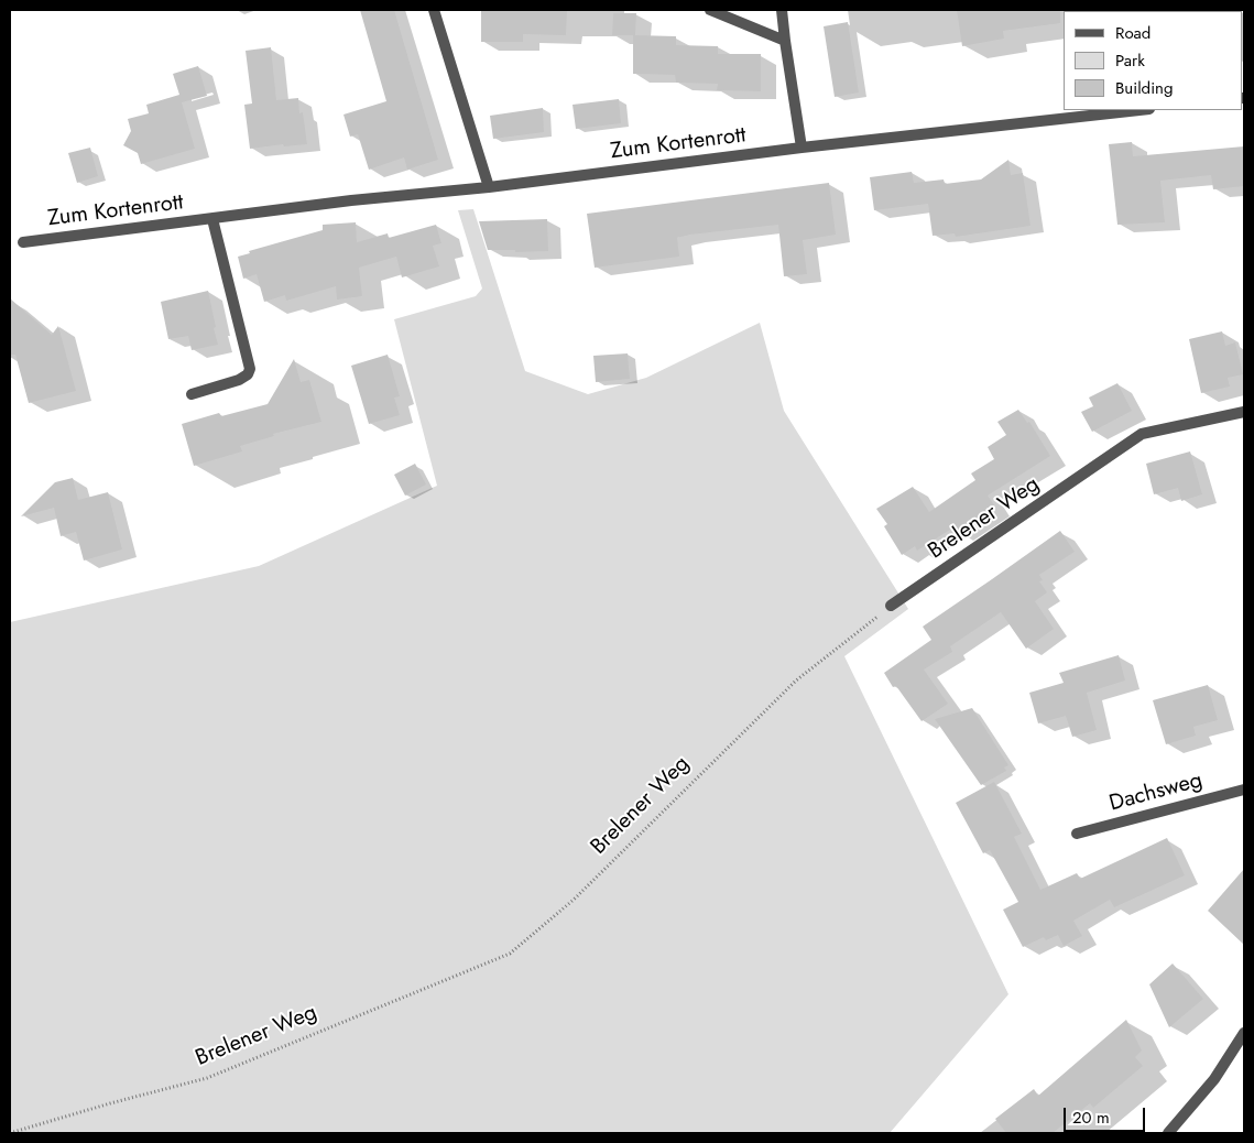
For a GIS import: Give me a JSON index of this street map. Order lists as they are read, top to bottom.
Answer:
{
  "streets": {
    "street": ["Zum Kortenrott", "Brelener Weg", "Dachsweg"]
  },
  "legend": ["Road", "Park", "Building"],
  "scale_bar": "20 m"
}
